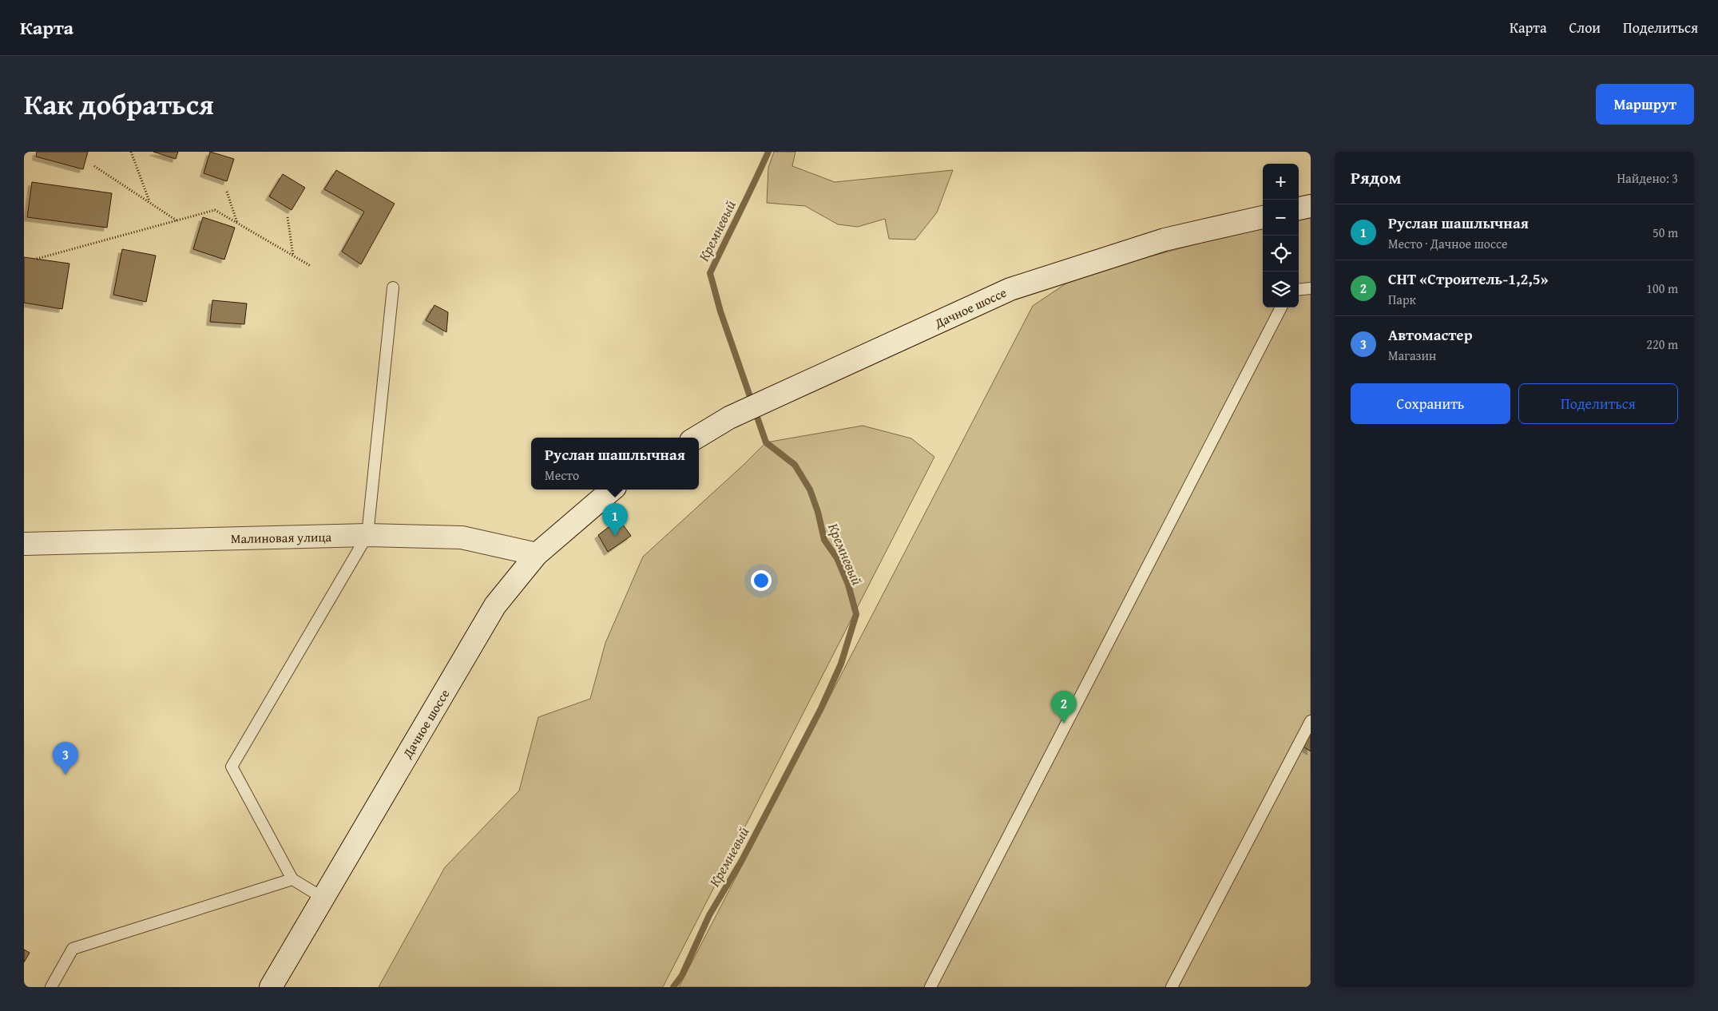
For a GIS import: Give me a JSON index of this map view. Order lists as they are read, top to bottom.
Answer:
{
  "streets": {
    "main road": ["Дачное шоссе", "Малиновая улица"]
  },
  "crossings": [
    ["Дачное шоссе", "Малиновая улица"]
  ],
  "water": ["Кремневый"],
  "page": {
    "header": "Карта",
    "nav": ["Карта", "Слои", "Поделиться"],
    "title": "Как добраться",
    "buttons": [
      "Маршрут",
      ["Сохранить", "Поделиться"]
    ],
    "heading": ["Рядом", "Найдено: 3"],
    "map_buttons": ["+", "−"],
    "list": [
      {
        "mark": "1",
        "name": "Руслан шашлычная",
        "note": "Место · Дачное шоссе",
        "value": "50 m"
      },
      {
        "mark": "2",
        "name": "СНТ «Строитель-1,2,5»",
        "note": "Парк",
        "value": "100 m"
      },
      {
        "mark": "3",
        "name": "Автомастер",
        "note": "Магазин",
        "value": "220 m"
      }
    ],
    "popup": ["Руслан шашлычная", "Место"],
    "pins": ["1", "2", "3"]
  }
}
